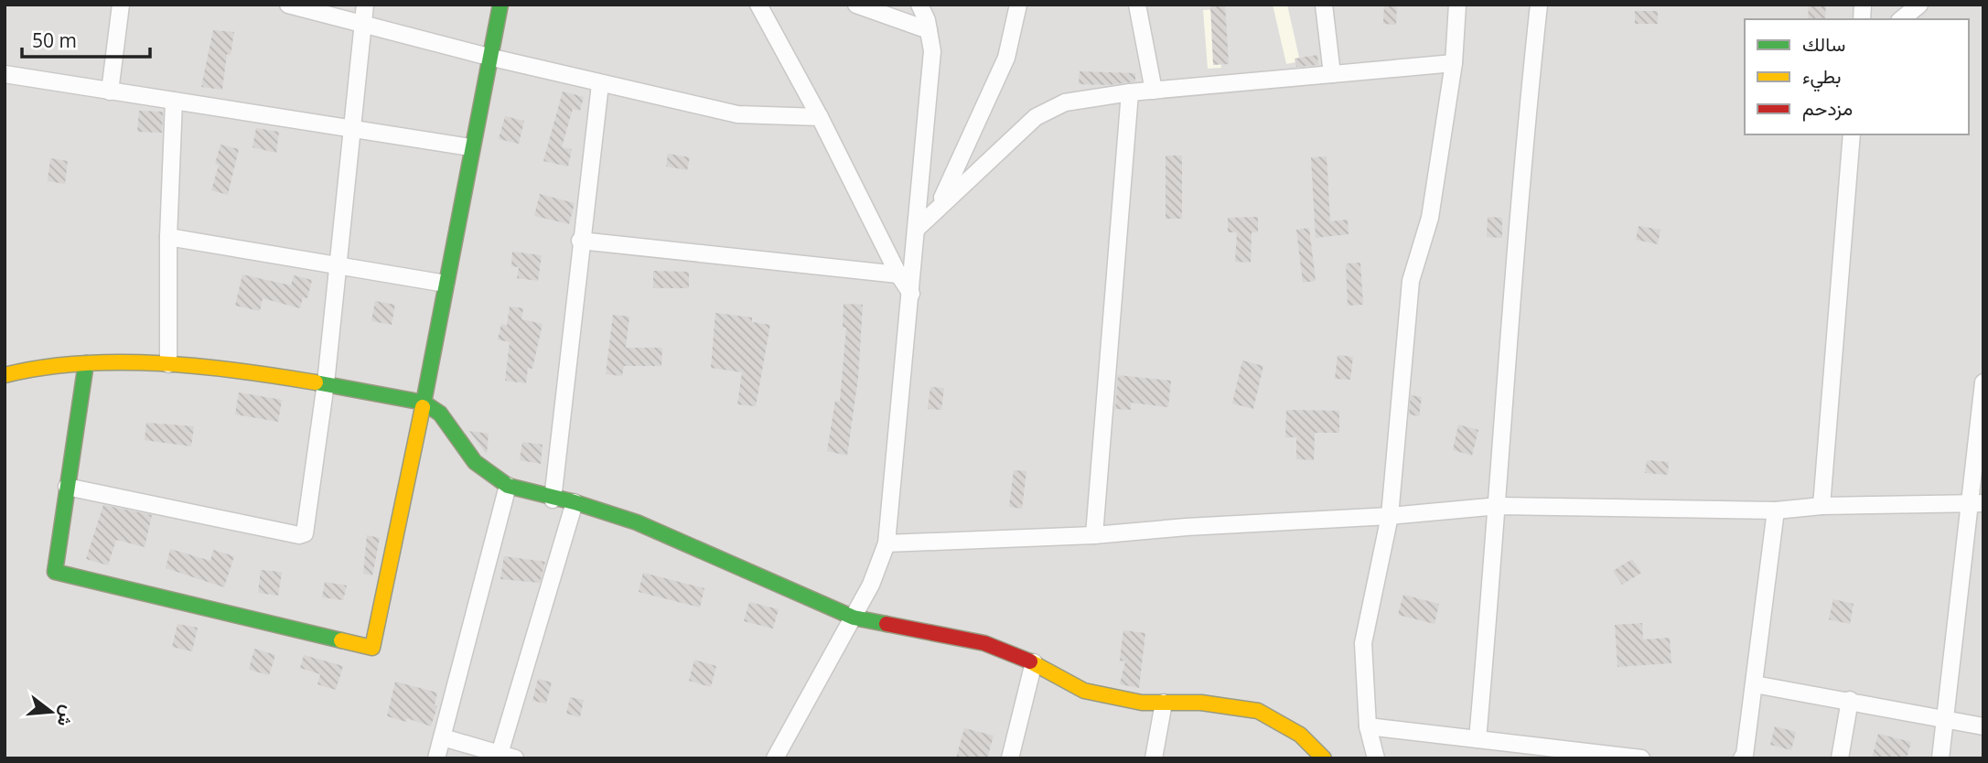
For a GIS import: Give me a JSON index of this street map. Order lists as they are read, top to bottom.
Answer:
{
  "legend": ["سالك", "بطيء", "مزدحم"],
  "scale_bar": "50 m",
  "north": "right"
}
